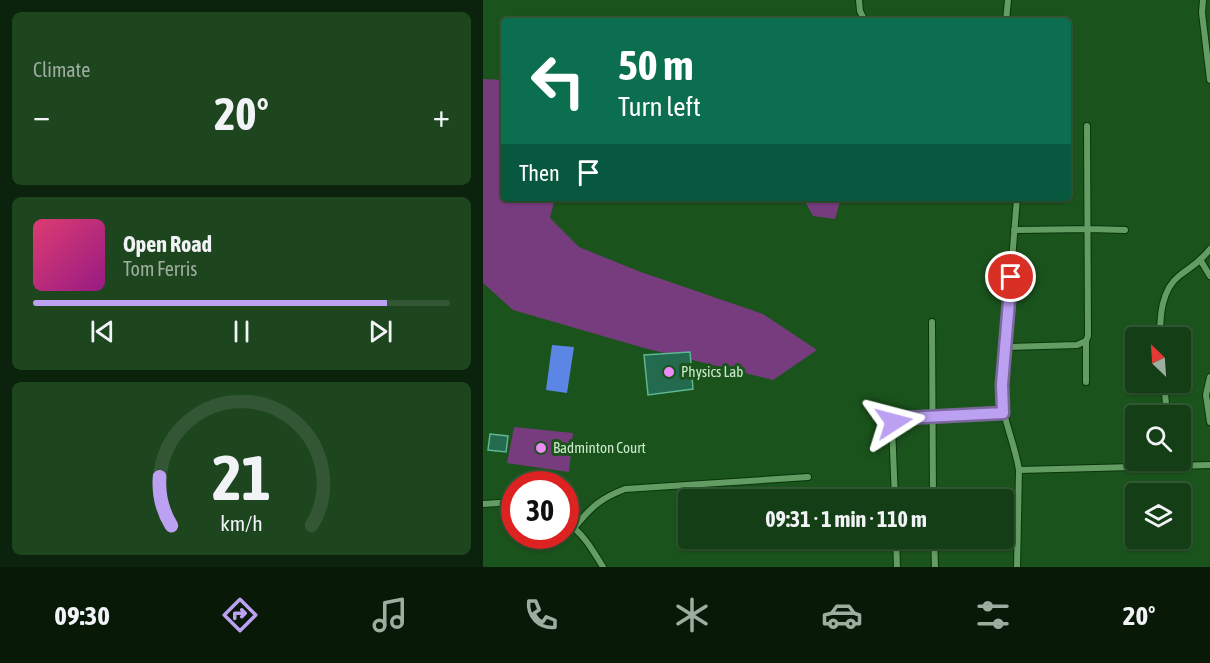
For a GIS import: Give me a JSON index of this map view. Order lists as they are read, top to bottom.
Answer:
{
  "places": ["Physics Lab", "Badminton Court"],
  "north": "top left",
  "page": {
    "tile": "Climate",
    "turn": ["50 m", "Turn left"],
    "heat": ["−", "20°", "+"],
    "then": "Then",
    "song": ["Open Road", "Tom Ferris"],
    "limit": "30",
    "trip": "09:31 · 1 min · 110 m",
    "tabs": ["09:30", "20°"],
    "gauge": ["21", "km/h"]
  }
}
